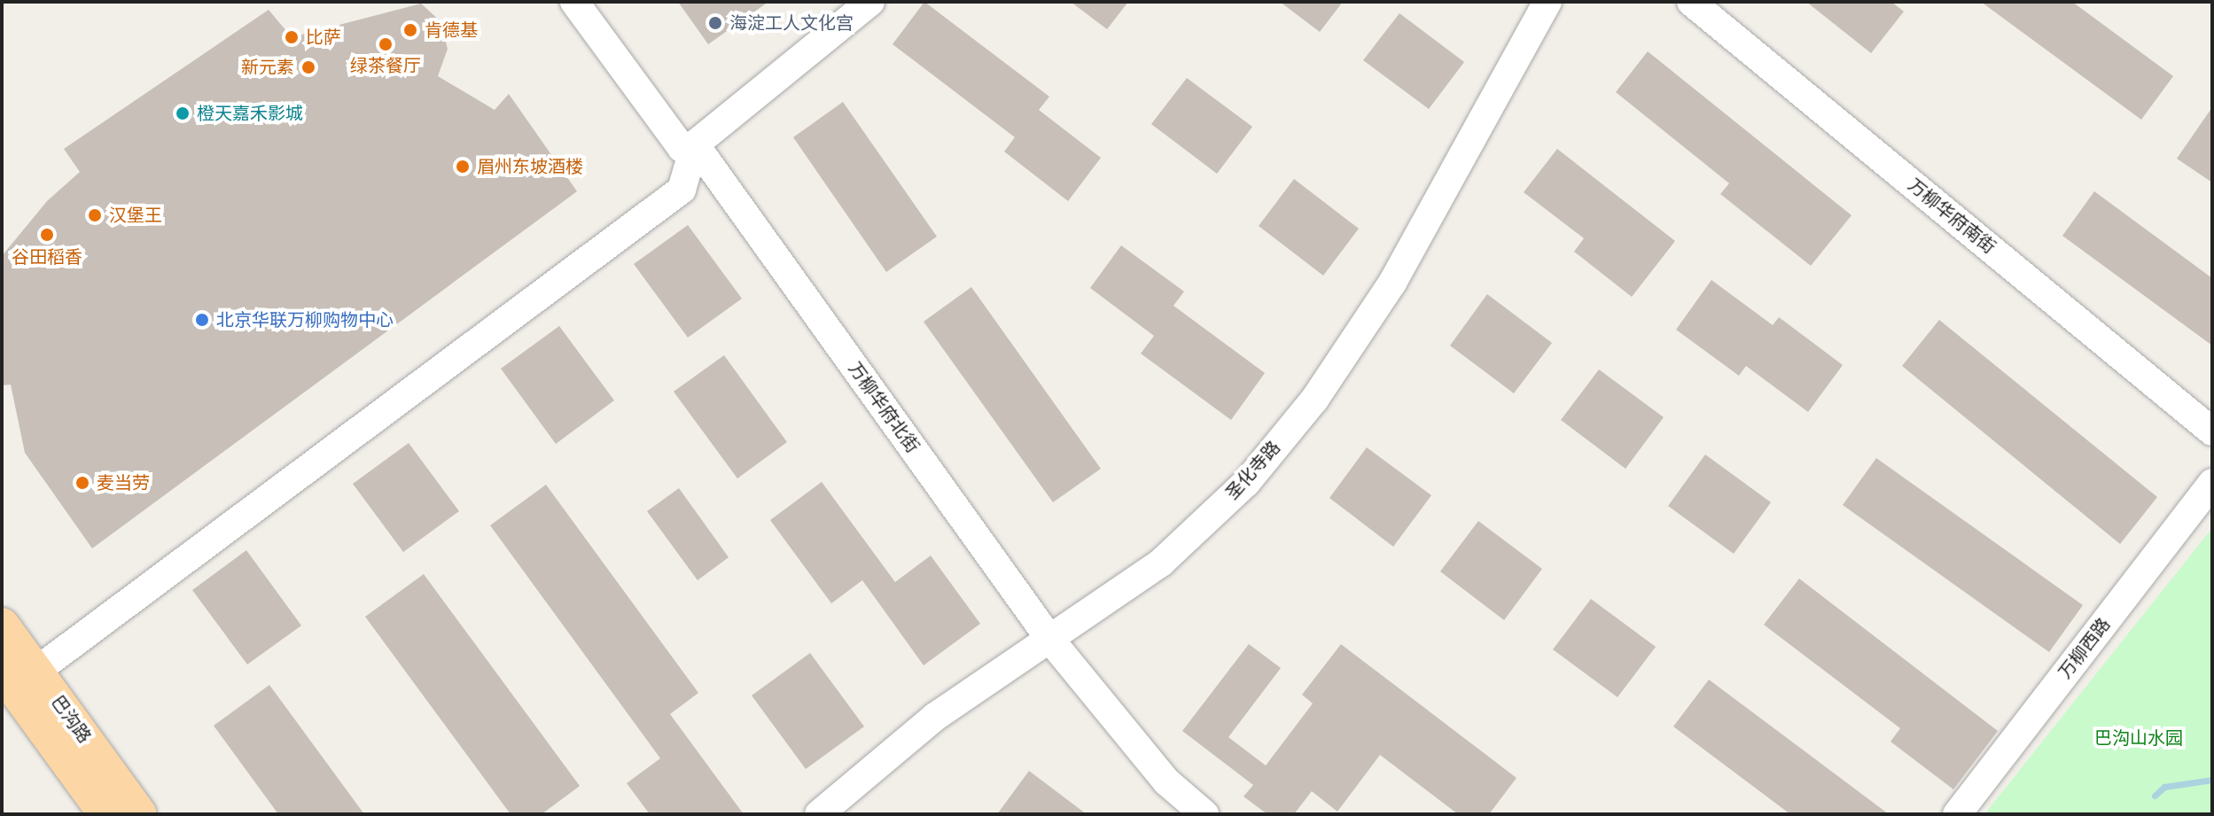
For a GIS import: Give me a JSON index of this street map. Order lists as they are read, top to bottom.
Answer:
{
  "streets": {
    "main road": ["巴沟路"],
    "street": [
      "万柳华府南街",
      "万柳华府北街",
      "圣化寺路",
      "万柳西路"
    ]
  },
  "crossings": [
    ["万柳华府北街", "圣化寺路"]
  ],
  "parks": ["巴沟山水园"],
  "places": [
    "海淀工人文化宫",
    "肯德基",
    "比萨",
    "绿茶餐厅",
    "新元素",
    "橙天嘉禾影城",
    "眉州东坡酒楼",
    "汉堡王",
    "谷田稻香",
    "北京华联万柳购物中心",
    "麦当劳"
  ]
}
